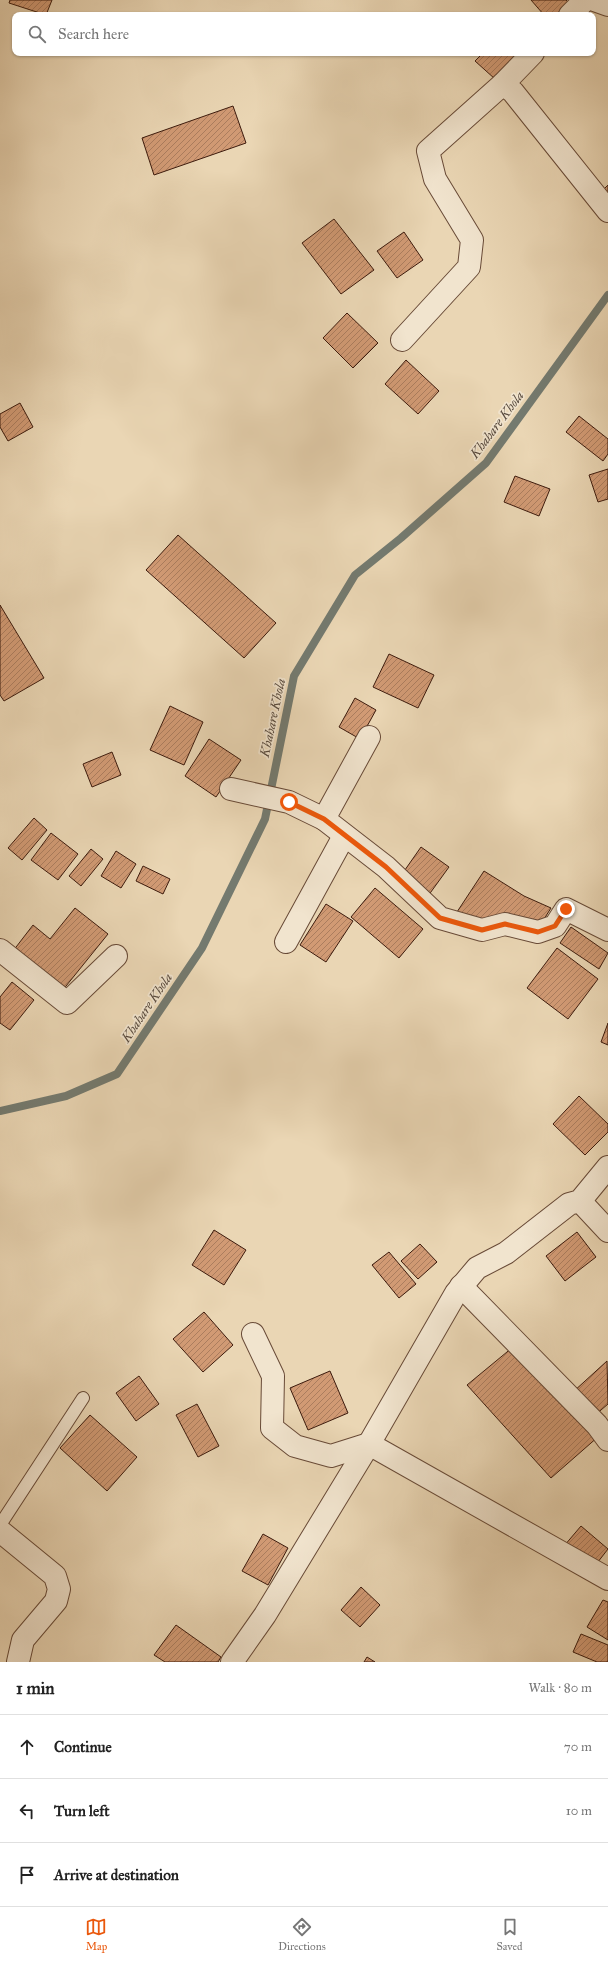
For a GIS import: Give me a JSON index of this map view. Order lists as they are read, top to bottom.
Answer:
{
  "water": ["Khahare Khola"],
  "page": {
    "search": "Search here",
    "heading": ["1 min", "Walk · 80 m"],
    "list": [
      ["Continue", "70 m"],
      ["Turn left", "10 m"],
      "Arrive at destination"
    ],
    "nav": ["Map", "Directions", "Saved"]
  }
}
